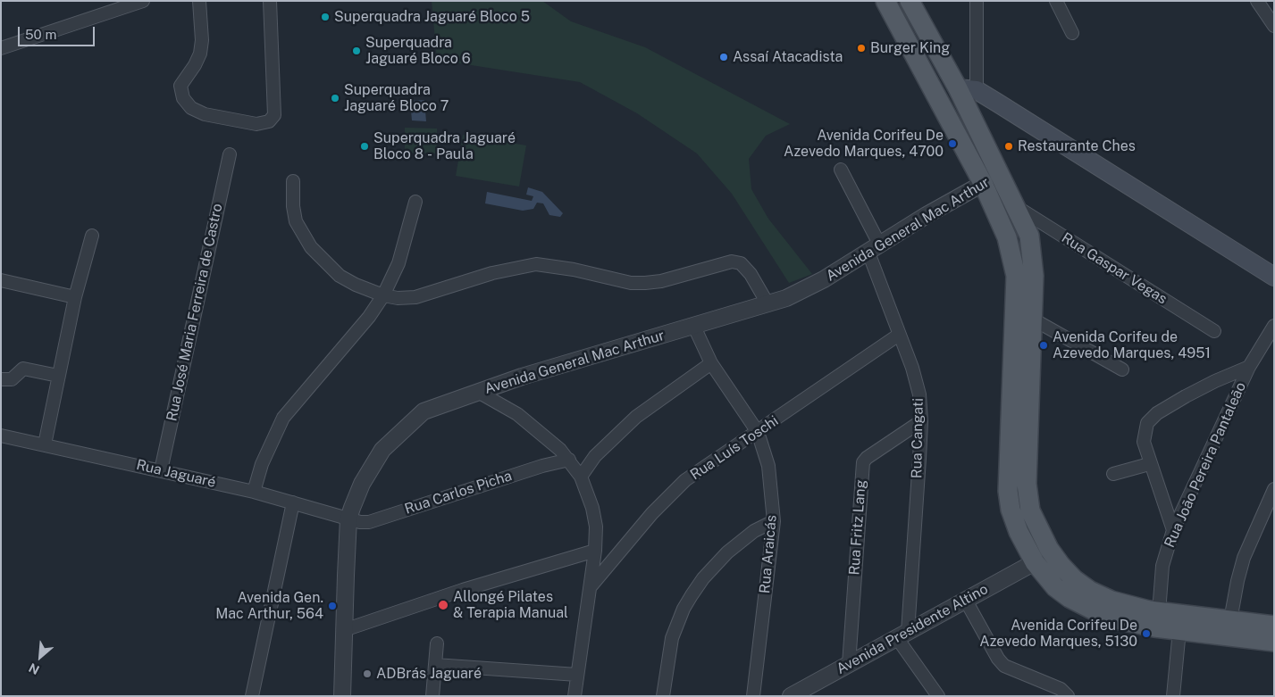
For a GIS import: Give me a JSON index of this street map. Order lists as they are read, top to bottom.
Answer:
{
  "streets": {
    "street": [
      "Avenida General Mac Arthur",
      "Rua Gaspar Vegas",
      "Rua José Maria Ferreira de Castro",
      "Rua Cangati",
      "Rua Luís Toschi",
      "Rua João Pereira Pantaleão",
      "Rua Jaguaré",
      "Rua Carlos Picha",
      "Rua Fritz Lang",
      "Rua Araicás",
      "Avenida Presidente Altino"
    ]
  },
  "crossings": [
    ["Avenida General Mac Arthur", "Rua Cangati"],
    ["Avenida General Mac Arthur", "Rua Jaguaré"],
    ["Avenida General Mac Arthur", "Rua Carlos Picha"],
    ["Avenida General Mac Arthur", "Rua Araicás"],
    ["Rua José Maria Ferreira de Castro", "Rua Jaguaré"],
    ["Rua Cangati", "Rua Luís Toschi"],
    ["Rua Cangati", "Rua Fritz Lang"],
    ["Rua Cangati", "Avenida Presidente Altino"],
    ["Rua Luís Toschi", "Rua Araicás"],
    ["Rua Jaguaré", "Rua Carlos Picha"],
    ["Rua Fritz Lang", "Avenida Presidente Altino"]
  ],
  "places": [
    "Superquadra Jaguaré Bloco 5",
    "Burger King",
    "Superquadra Jaguaré Bloco 6",
    "Assaí Atacadista",
    "Superquadra Jaguaré Bloco 7",
    "Avenida Corifeu De Azevedo Marques, 4700",
    "Superquadra Jaguaré Bloco 8 - Paula",
    "Restaurante Ches",
    "Avenida Corifeu de Azevedo Marques, 4951",
    "Allongé Pilates & Terapia Manual",
    "Avenida Gen. Mac Arthur, 564",
    "Avenida Corifeu De Azevedo Marques, 5130",
    "ADBrás Jaguaré"
  ],
  "scale_bar": "50 m",
  "north": "bottom left"
}
